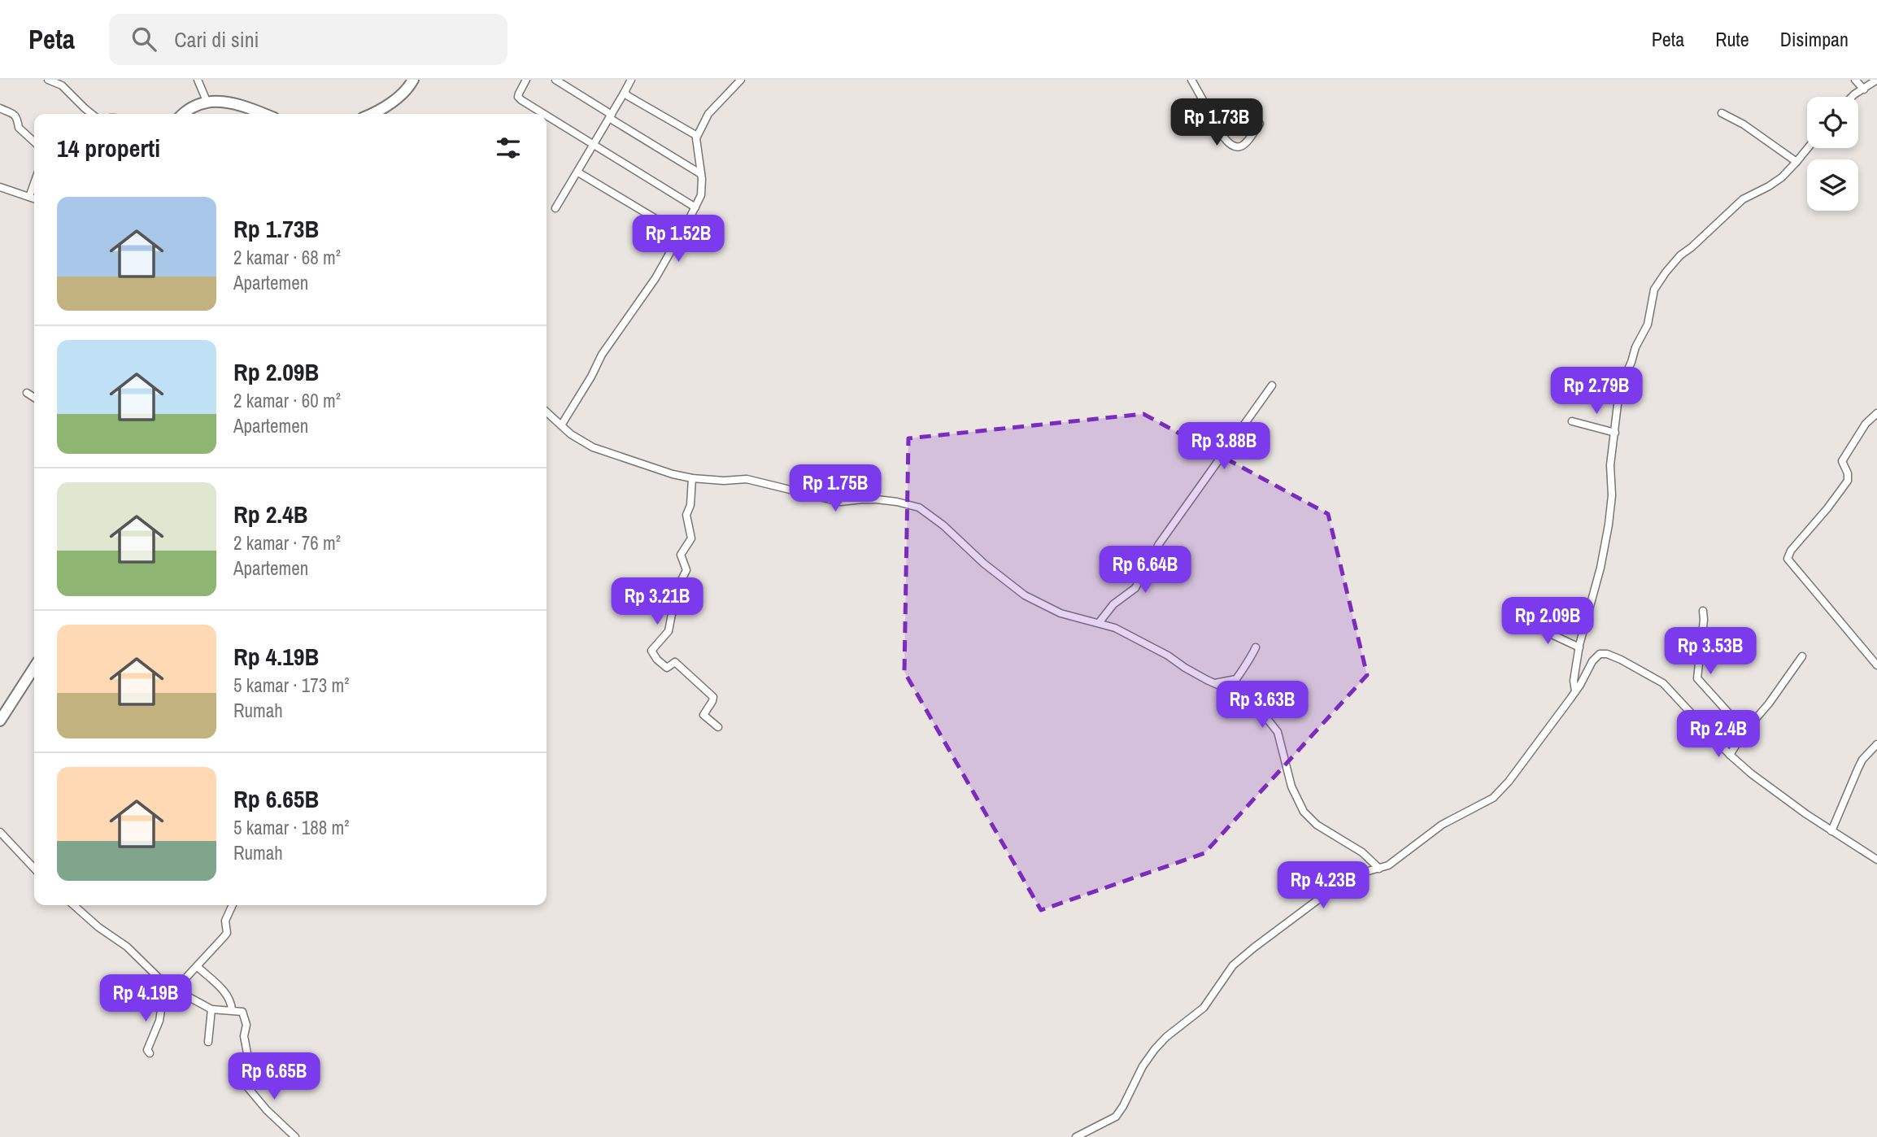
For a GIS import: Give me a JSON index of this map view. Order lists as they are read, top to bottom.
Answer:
{
  "page": {
    "header": "Peta",
    "search": "Cari di sini",
    "nav": ["Peta", "Rute", "Disimpan"],
    "price": [
      "Rp 1.73B",
      "Rp 1.52B",
      "Rp 2.79B",
      "Rp 3.88B",
      "Rp 1.75B",
      "Rp 6.64B",
      "Rp 3.21B",
      "Rp 2.09B",
      "Rp 3.53B",
      "Rp 3.63B",
      "Rp 2.4B",
      "Rp 4.23B",
      "Rp 4.19B",
      "Rp 6.65B"
    ],
    "heading": "14 properti",
    "list": [
      {
        "name": "Rp 1.73B",
        "note": "2 kamar · 68 m² · Apartemen"
      },
      {
        "name": "Rp 2.09B",
        "note": "2 kamar · 60 m² · Apartemen"
      },
      {
        "name": "Rp 2.4B",
        "note": "2 kamar · 76 m² · Apartemen"
      },
      {
        "name": "Rp 4.19B",
        "note": "5 kamar · 173 m² · Rumah"
      },
      {
        "name": "Rp 6.65B",
        "note": "5 kamar · 188 m² · Rumah"
      }
    ]
  }
}
